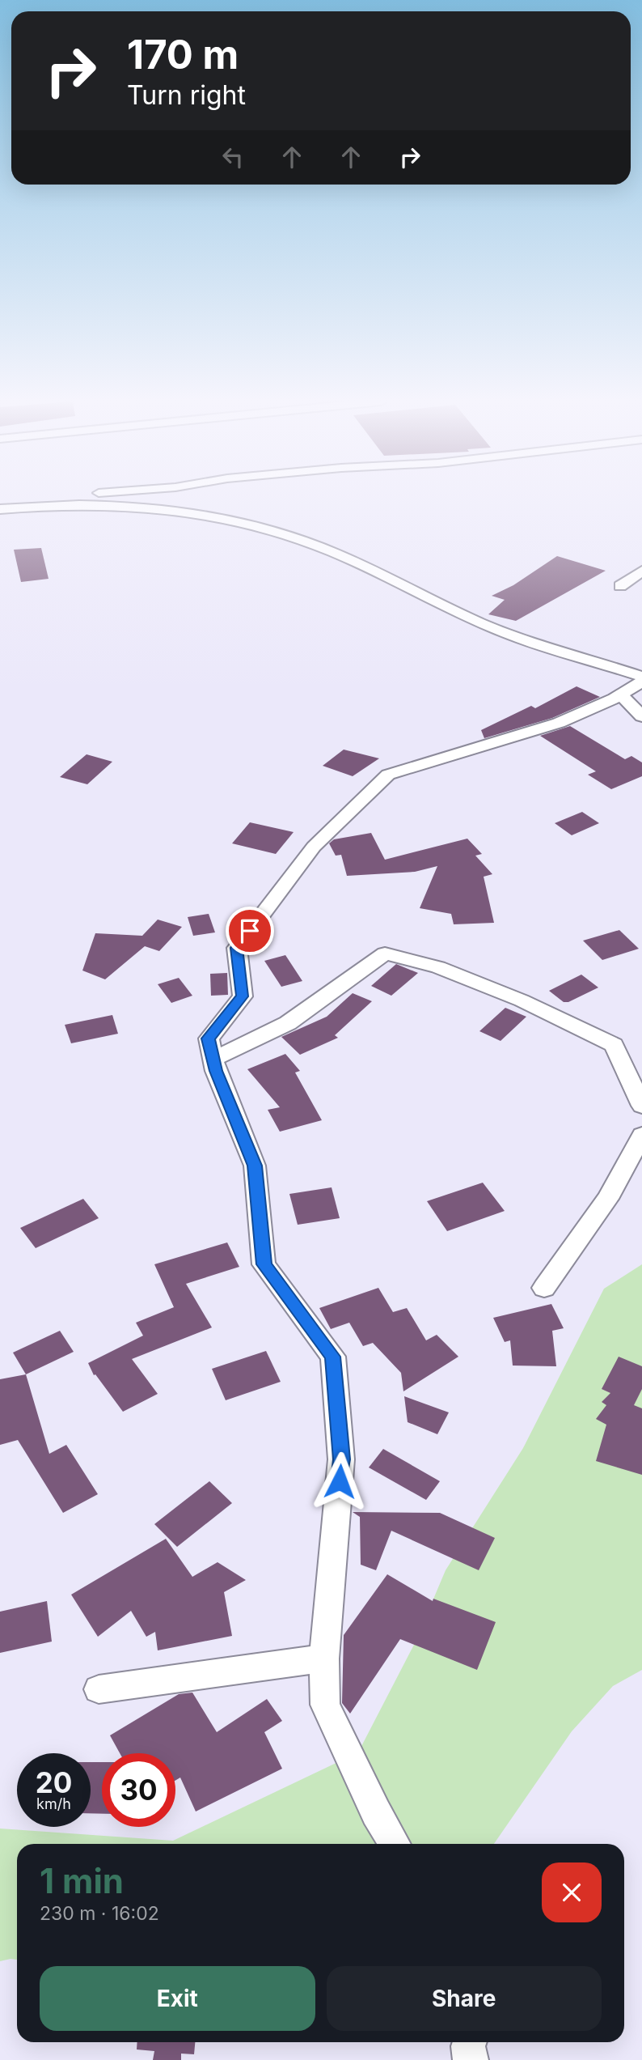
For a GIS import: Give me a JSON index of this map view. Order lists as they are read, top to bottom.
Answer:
{
  "page": {
    "turn": ["170 m", "Turn right"],
    "speed": "20 km/h",
    "limit": "30",
    "heading": ["1 min", "230 m · 16:02"],
    "buttons": ["Exit", "Share"]
  }
}
